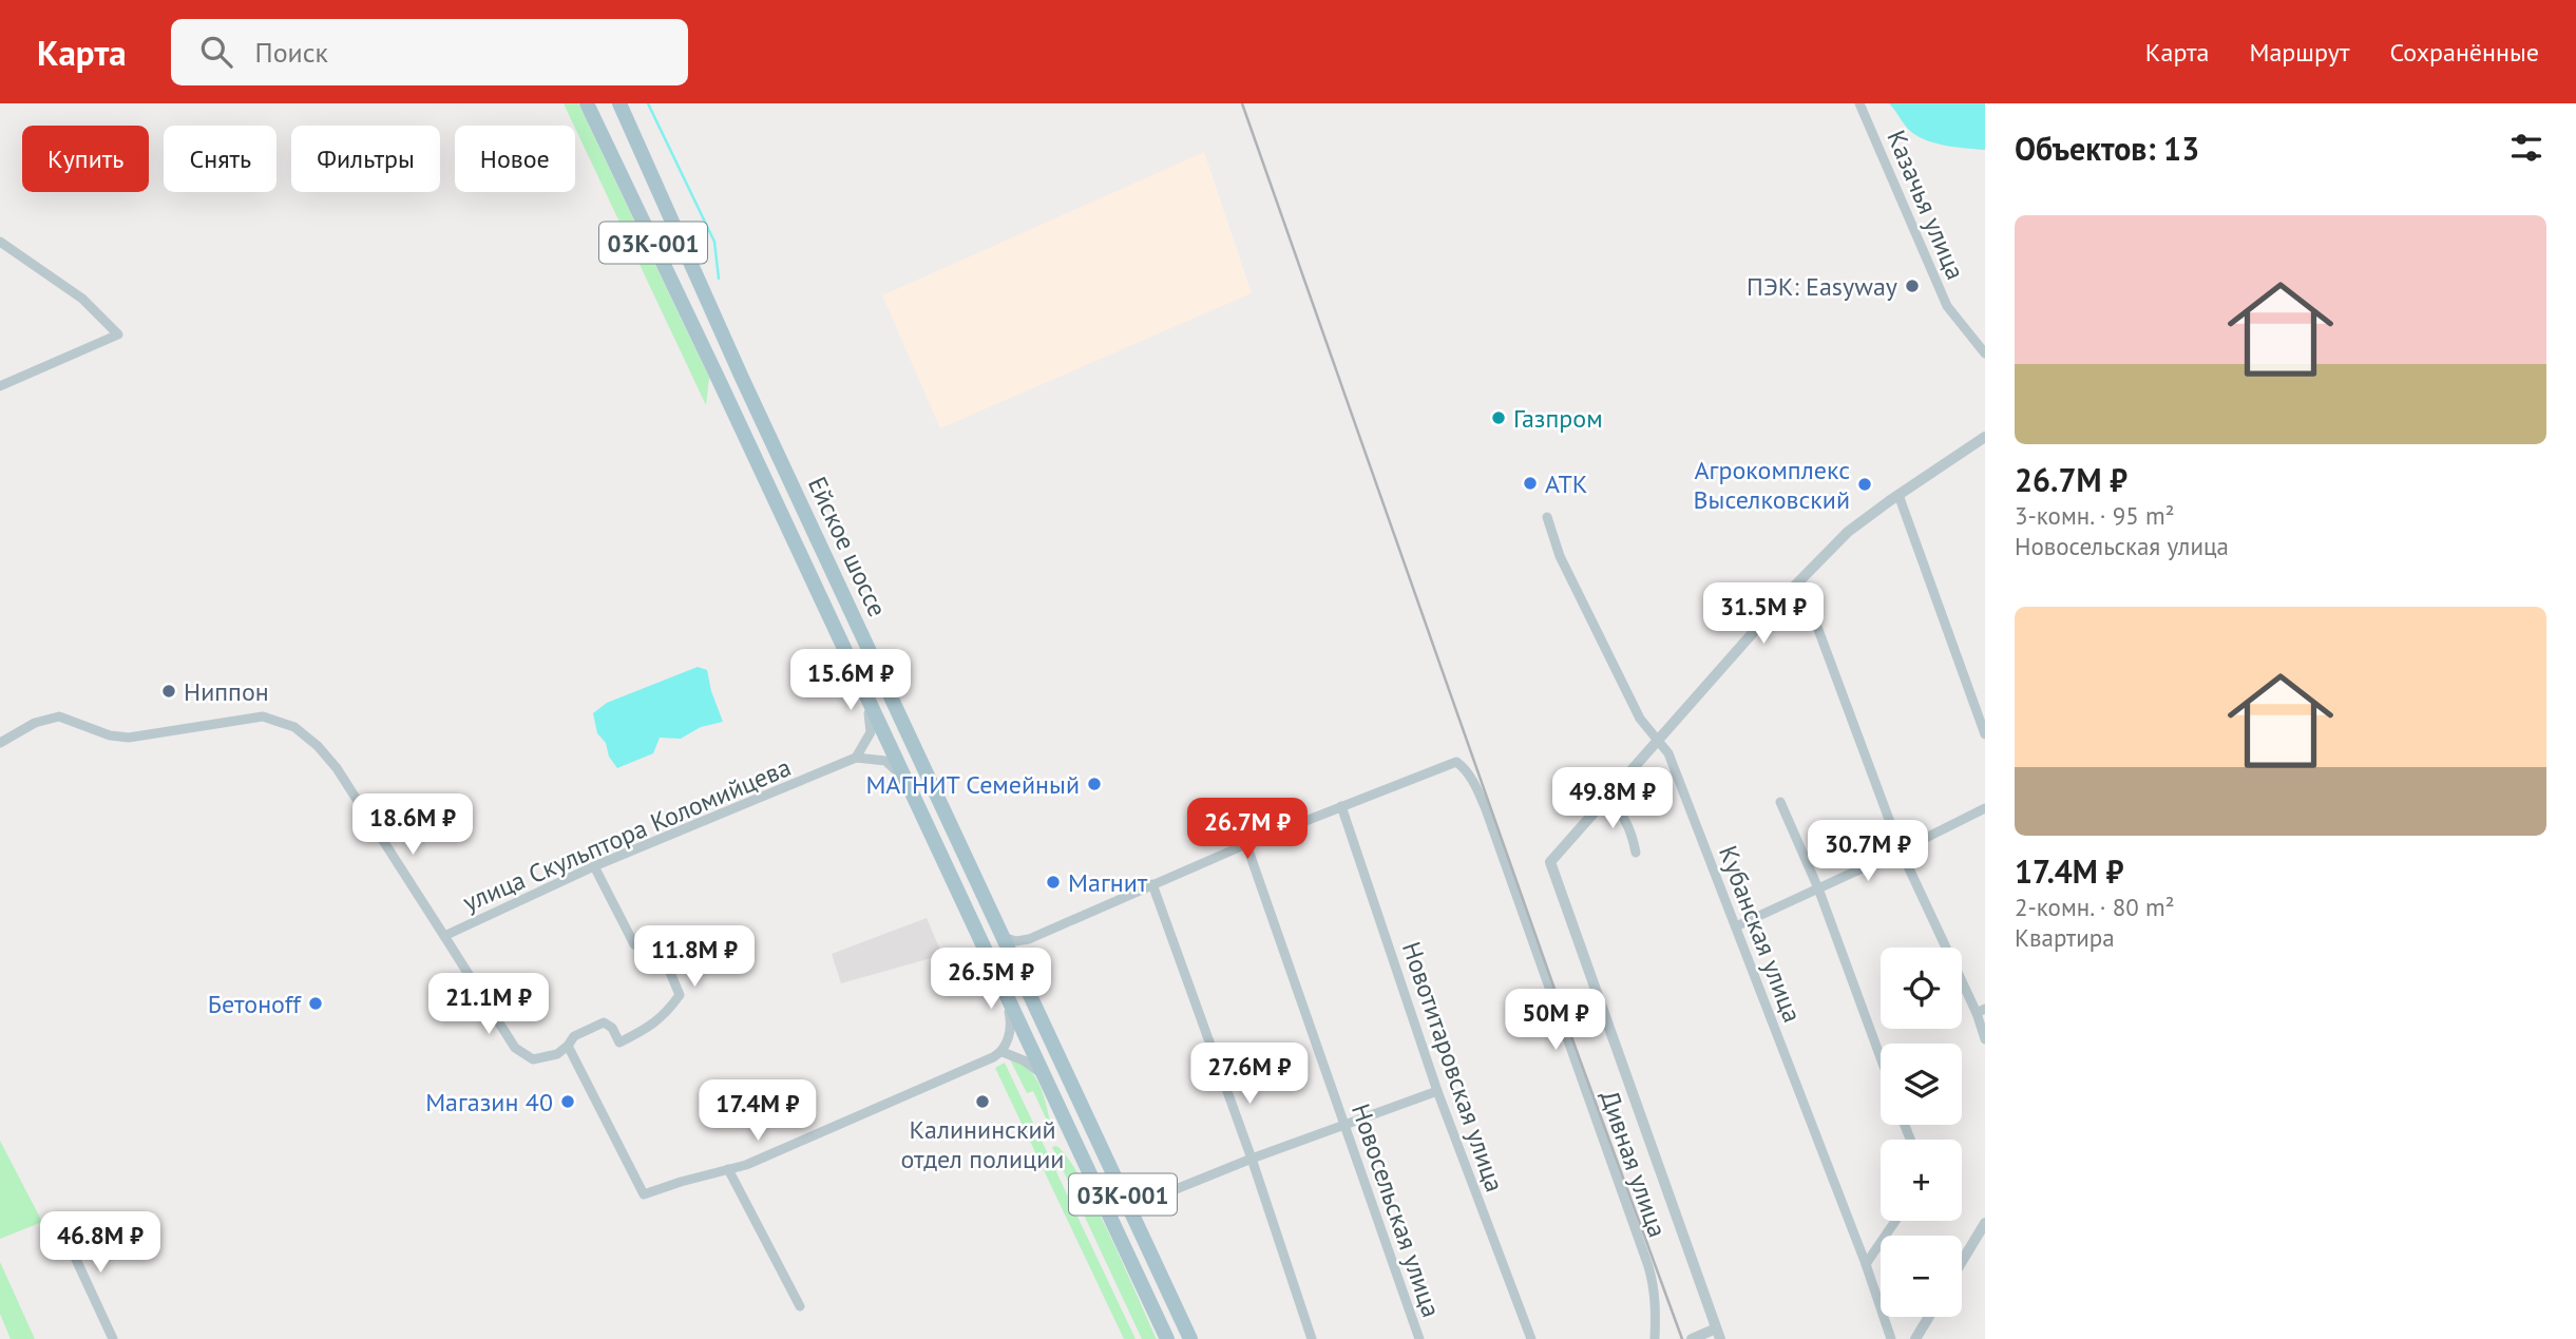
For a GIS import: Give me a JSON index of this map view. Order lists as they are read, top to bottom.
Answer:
{
  "streets": {
    "main road": ["03К-001", "Ейское шоссе"],
    "street": [
      "Казачья улица",
      "улица Скульптора Коломийцева",
      "Кубанская улица",
      "Новотитаровская улица",
      "Дивная улица",
      "Новосельская улица"
    ]
  },
  "crossings": [
    ["Новотитаровская улица", "Дивная улица"]
  ],
  "places": [
    "ПЭК: Easyway",
    "Газпром",
    "АТК",
    "Агрокомплекс Выселковский",
    "Ниппон",
    "МАГНИТ Семейный",
    "Магнит",
    "Бетонoff",
    "Магазин 40",
    "Калининский отдел полиции"
  ],
  "page": {
    "header": "Карта",
    "search": "Поиск",
    "nav": ["Карта", "Маршрут", "Сохранённые"],
    "heading": "Объектов: 13",
    "chip": [
      "Купить",
      "Снять",
      "Фильтры",
      "Новое"
    ],
    "list": [
      {
        "name": "26.7M ₽",
        "note": "3-комн. · 95 m² · Новосельская улица"
      },
      {
        "name": "17.4M ₽",
        "note": "2-комн. · 80 m² · Квартира"
      }
    ],
    "price": [
      "31.5M ₽",
      "15.6M ₽",
      "49.8M ₽",
      "18.6M ₽",
      "26.7M ₽",
      "30.7M ₽",
      "11.8M ₽",
      "26.5M ₽",
      "21.1M ₽",
      "50M ₽",
      "27.6M ₽",
      "17.4M ₽",
      "46.8M ₽"
    ],
    "map_buttons": ["+", "−"]
  }
}
